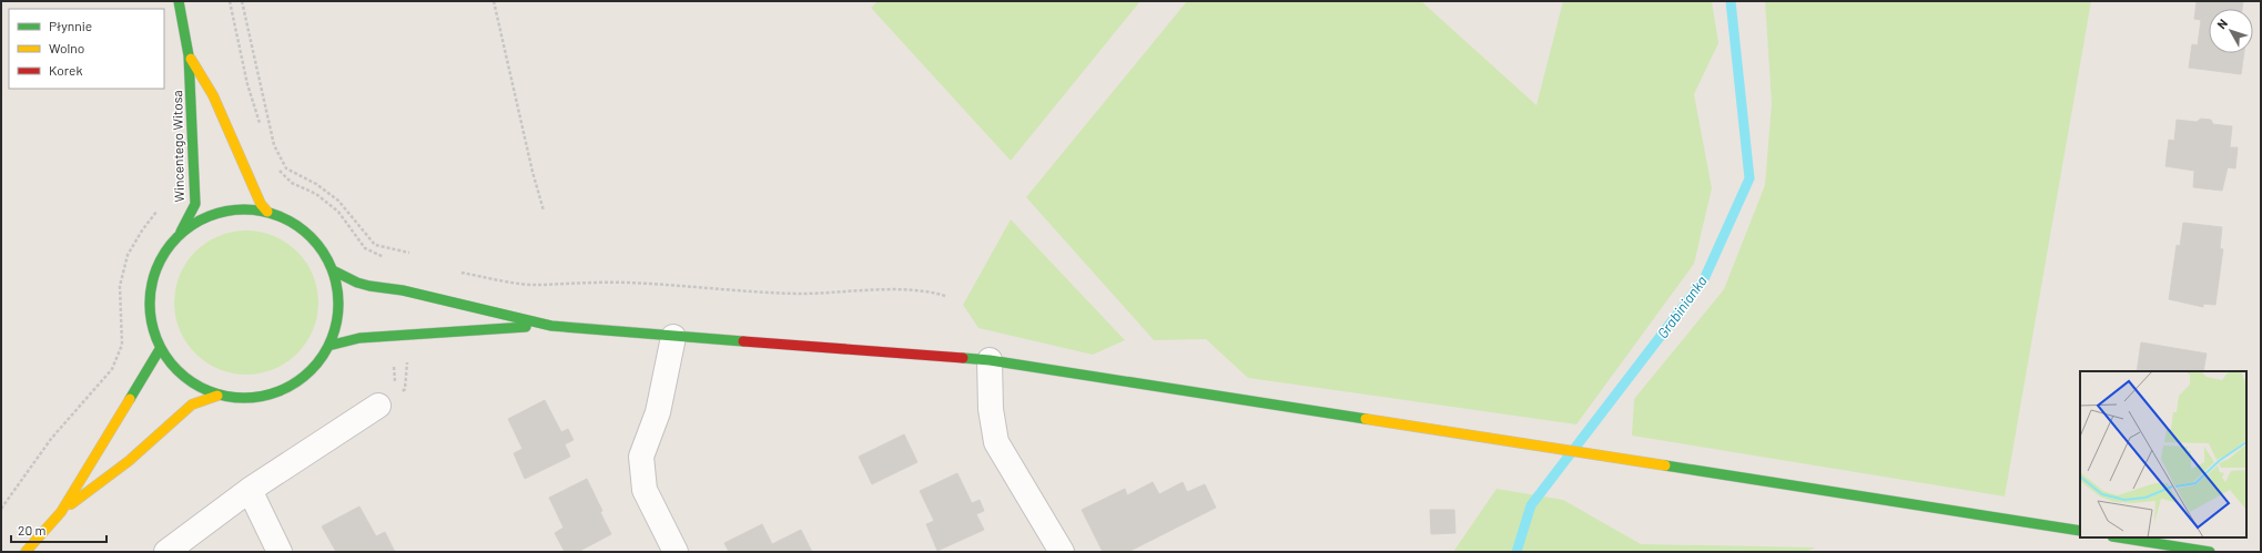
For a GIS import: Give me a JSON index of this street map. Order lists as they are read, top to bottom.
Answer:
{
  "streets": {
    "street": ["Wincentego Witosa"]
  },
  "water": ["Grabinianka"],
  "legend": ["Płynnie", "Wolno", "Korek"],
  "scale_bar": "20 m",
  "north": "top left"
}
